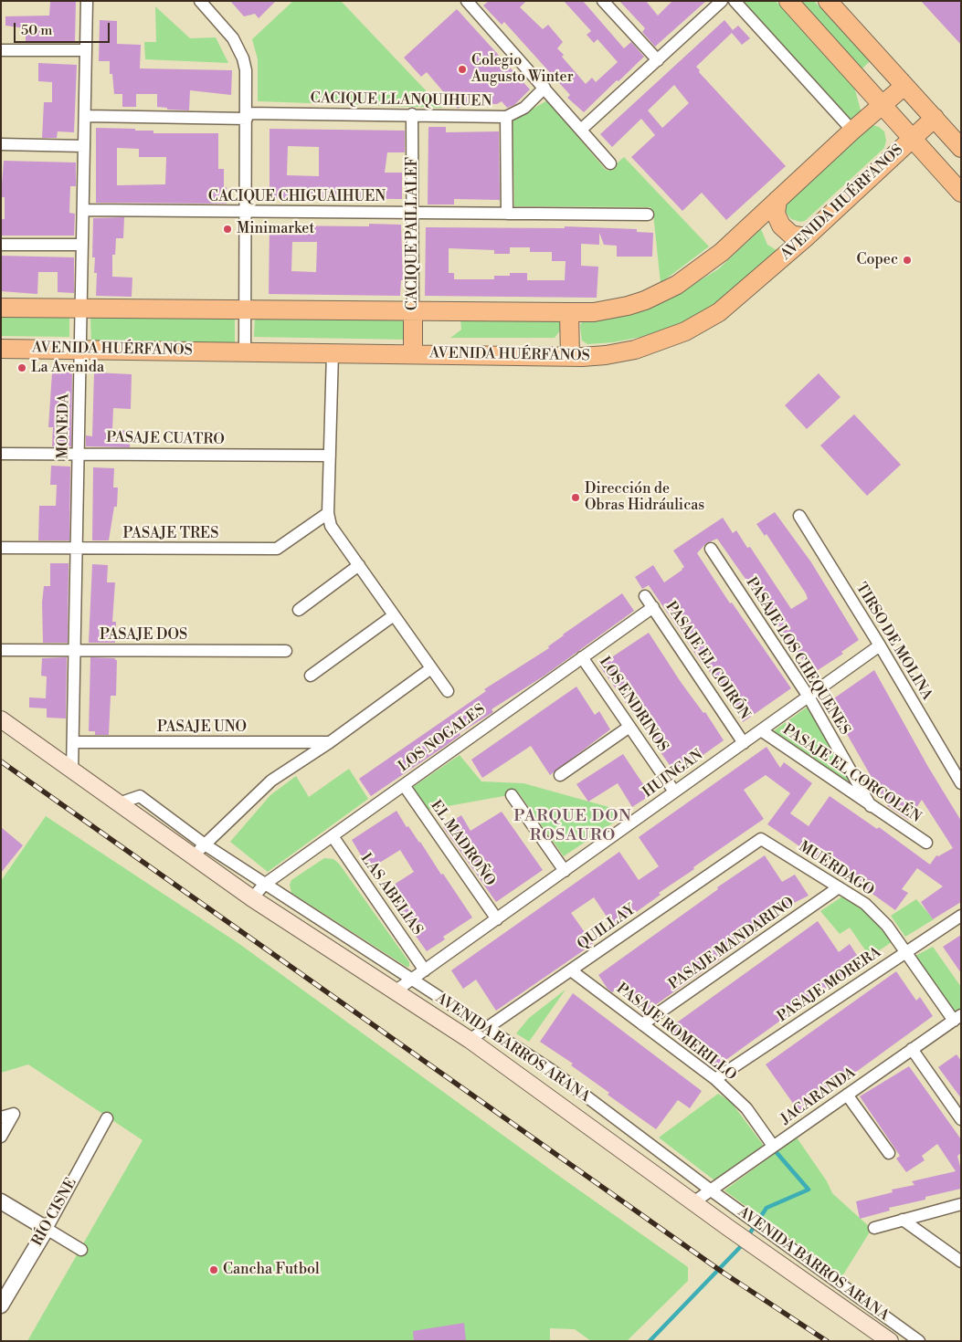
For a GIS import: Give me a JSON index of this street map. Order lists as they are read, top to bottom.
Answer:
{
  "streets": {
    "main road": ["AVENIDA HUÉRFANOS", "CACIQUE PAILLALEF", "AVENIDA BARROS ARANA"],
    "street": [
      "CACIQUE LLANQUIHUEN",
      "CACIQUE CHIGUAIHUEN",
      "MONEDA",
      "PASAJE CUATRO",
      "PASAJE TRES",
      "PASAJE DOS",
      "TIRSO DE MOLINA",
      "PASAJE LOS CHEQUENES",
      "PASAJE EL COIRÓN",
      "LOS ENDRINOS",
      "PASAJE UNO",
      "LOS NOGALES",
      "HUINGAN",
      "PASAJE EL CORCOLÉN",
      "EL MADROÑO",
      "MUÉRDAGO",
      "LAS ABELIAS",
      "QUILLAY",
      "PASAJE MANDARINO",
      "PASAJE MORERA",
      "PASAJE ROMERILLO",
      "JACARANDA",
      "RÍO CISNE"
    ]
  },
  "crossings": [
    ["CACIQUE LLANQUIHUEN", "CACIQUE PAILLALEF"],
    ["CACIQUE LLANQUIHUEN", "MONEDA"],
    ["CACIQUE CHIGUAIHUEN", "CACIQUE PAILLALEF"],
    ["CACIQUE CHIGUAIHUEN", "MONEDA"],
    ["AVENIDA HUÉRFANOS", "CACIQUE PAILLALEF"],
    ["AVENIDA HUÉRFANOS", "MONEDA"],
    ["MONEDA", "PASAJE CUATRO"],
    ["MONEDA", "PASAJE TRES"],
    ["MONEDA", "PASAJE DOS"],
    ["MONEDA", "PASAJE UNO"],
    ["MONEDA", "AVENIDA BARROS ARANA"],
    ["TIRSO DE MOLINA", "HUINGAN"],
    ["PASAJE LOS CHEQUENES", "HUINGAN"],
    ["PASAJE LOS CHEQUENES", "PASAJE EL CORCOLÉN"],
    ["PASAJE EL COIRÓN", "LOS NOGALES"],
    ["PASAJE EL COIRÓN", "HUINGAN"],
    ["LOS ENDRINOS", "LOS NOGALES"],
    ["LOS ENDRINOS", "HUINGAN"],
    ["LOS NOGALES", "EL MADROÑO"],
    ["LOS NOGALES", "LAS ABELIAS"],
    ["LOS NOGALES", "AVENIDA BARROS ARANA"],
    ["HUINGAN", "PASAJE EL CORCOLÉN"],
    ["HUINGAN", "EL MADROÑO"],
    ["HUINGAN", "LAS ABELIAS"],
    ["HUINGAN", "AVENIDA BARROS ARANA"],
    ["MUÉRDAGO", "QUILLAY"],
    ["MUÉRDAGO", "PASAJE MANDARINO"],
    ["MUÉRDAGO", "PASAJE MORERA"],
    ["MUÉRDAGO", "JACARANDA"],
    ["QUILLAY", "PASAJE ROMERILLO"],
    ["QUILLAY", "AVENIDA BARROS ARANA"],
    ["PASAJE MANDARINO", "PASAJE ROMERILLO"],
    ["PASAJE MORERA", "PASAJE ROMERILLO"],
    ["PASAJE ROMERILLO", "JACARANDA"],
    ["AVENIDA BARROS ARANA", "JACARANDA"]
  ],
  "districts": ["PARQUE DON ROSAURO"],
  "places": [
    "Colegio Augusto Winter",
    "Minimarket",
    "Copec",
    "La Avenida",
    "Dirección de Obras Hidráulicas",
    "Cancha Futbol"
  ],
  "scale_bar": "50 m"
}
